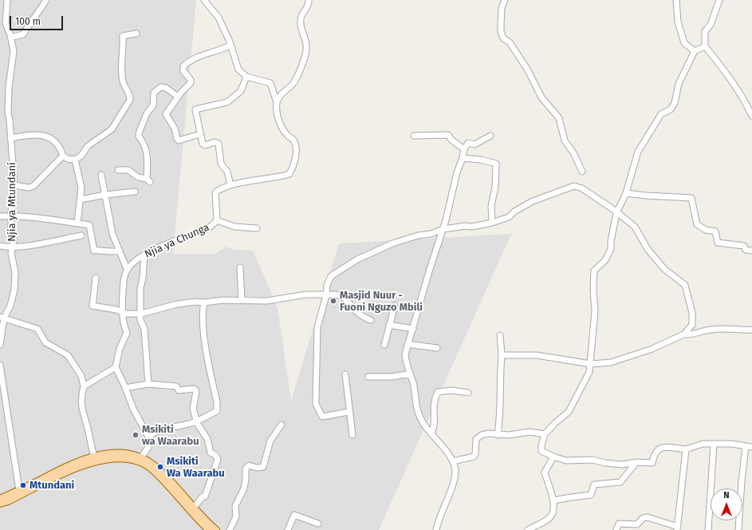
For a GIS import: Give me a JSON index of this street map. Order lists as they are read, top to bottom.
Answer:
{
  "streets": {
    "street": ["Njia ya Mtundani", "Njia ya Chunga"]
  },
  "places": [
    "Masjid Nuur - Fuoni Nguzo Mbili",
    "Msikiti wa Waarabu",
    "Msikiti Wa Waarabu",
    "Mtundani"
  ],
  "scale_bar": "100 m",
  "north": "top"
}
